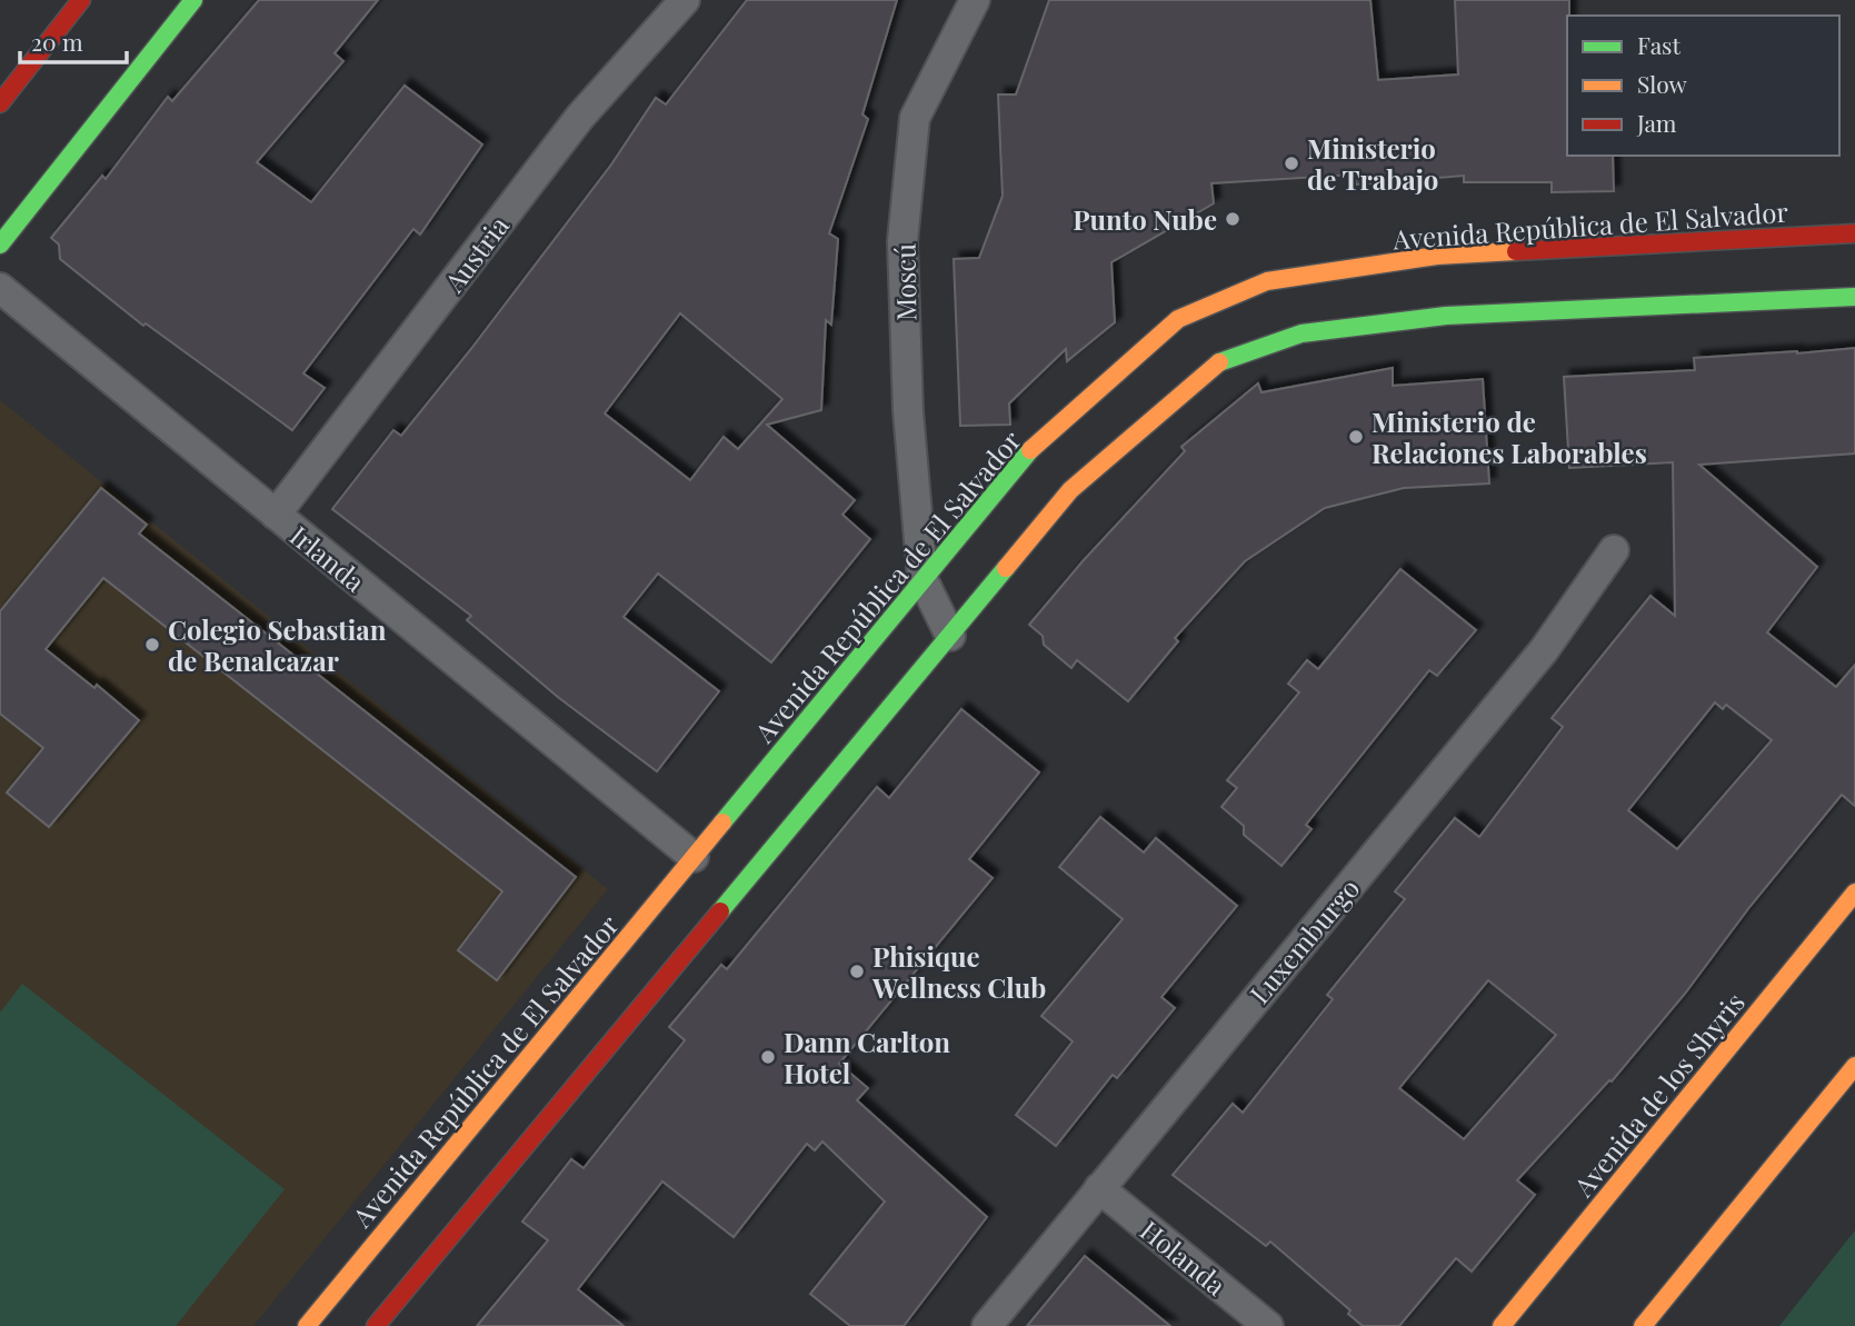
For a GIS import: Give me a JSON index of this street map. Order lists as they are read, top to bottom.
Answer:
{
  "streets": {
    "street": [
      "Avenida República de El Salvador",
      "Austria",
      "Moscú",
      "Irlanda",
      "Luxemburgo",
      "Avenida de los Shyris",
      "Holanda"
    ]
  },
  "crossings": [
    ["Avenida República de El Salvador", "Moscú"],
    ["Avenida República de El Salvador", "Irlanda"],
    ["Austria", "Irlanda"],
    ["Luxemburgo", "Holanda"]
  ],
  "places": [
    "Ministerio de Trabajo",
    "Punto Nube",
    "Ministerio de Relaciones Laborables",
    "Colegio Sebastian de Benalcazar",
    "Phisique Wellness Club",
    "Dann Carlton Hotel"
  ],
  "legend": ["Fast", "Slow", "Jam"],
  "scale_bar": "20 m"
}
